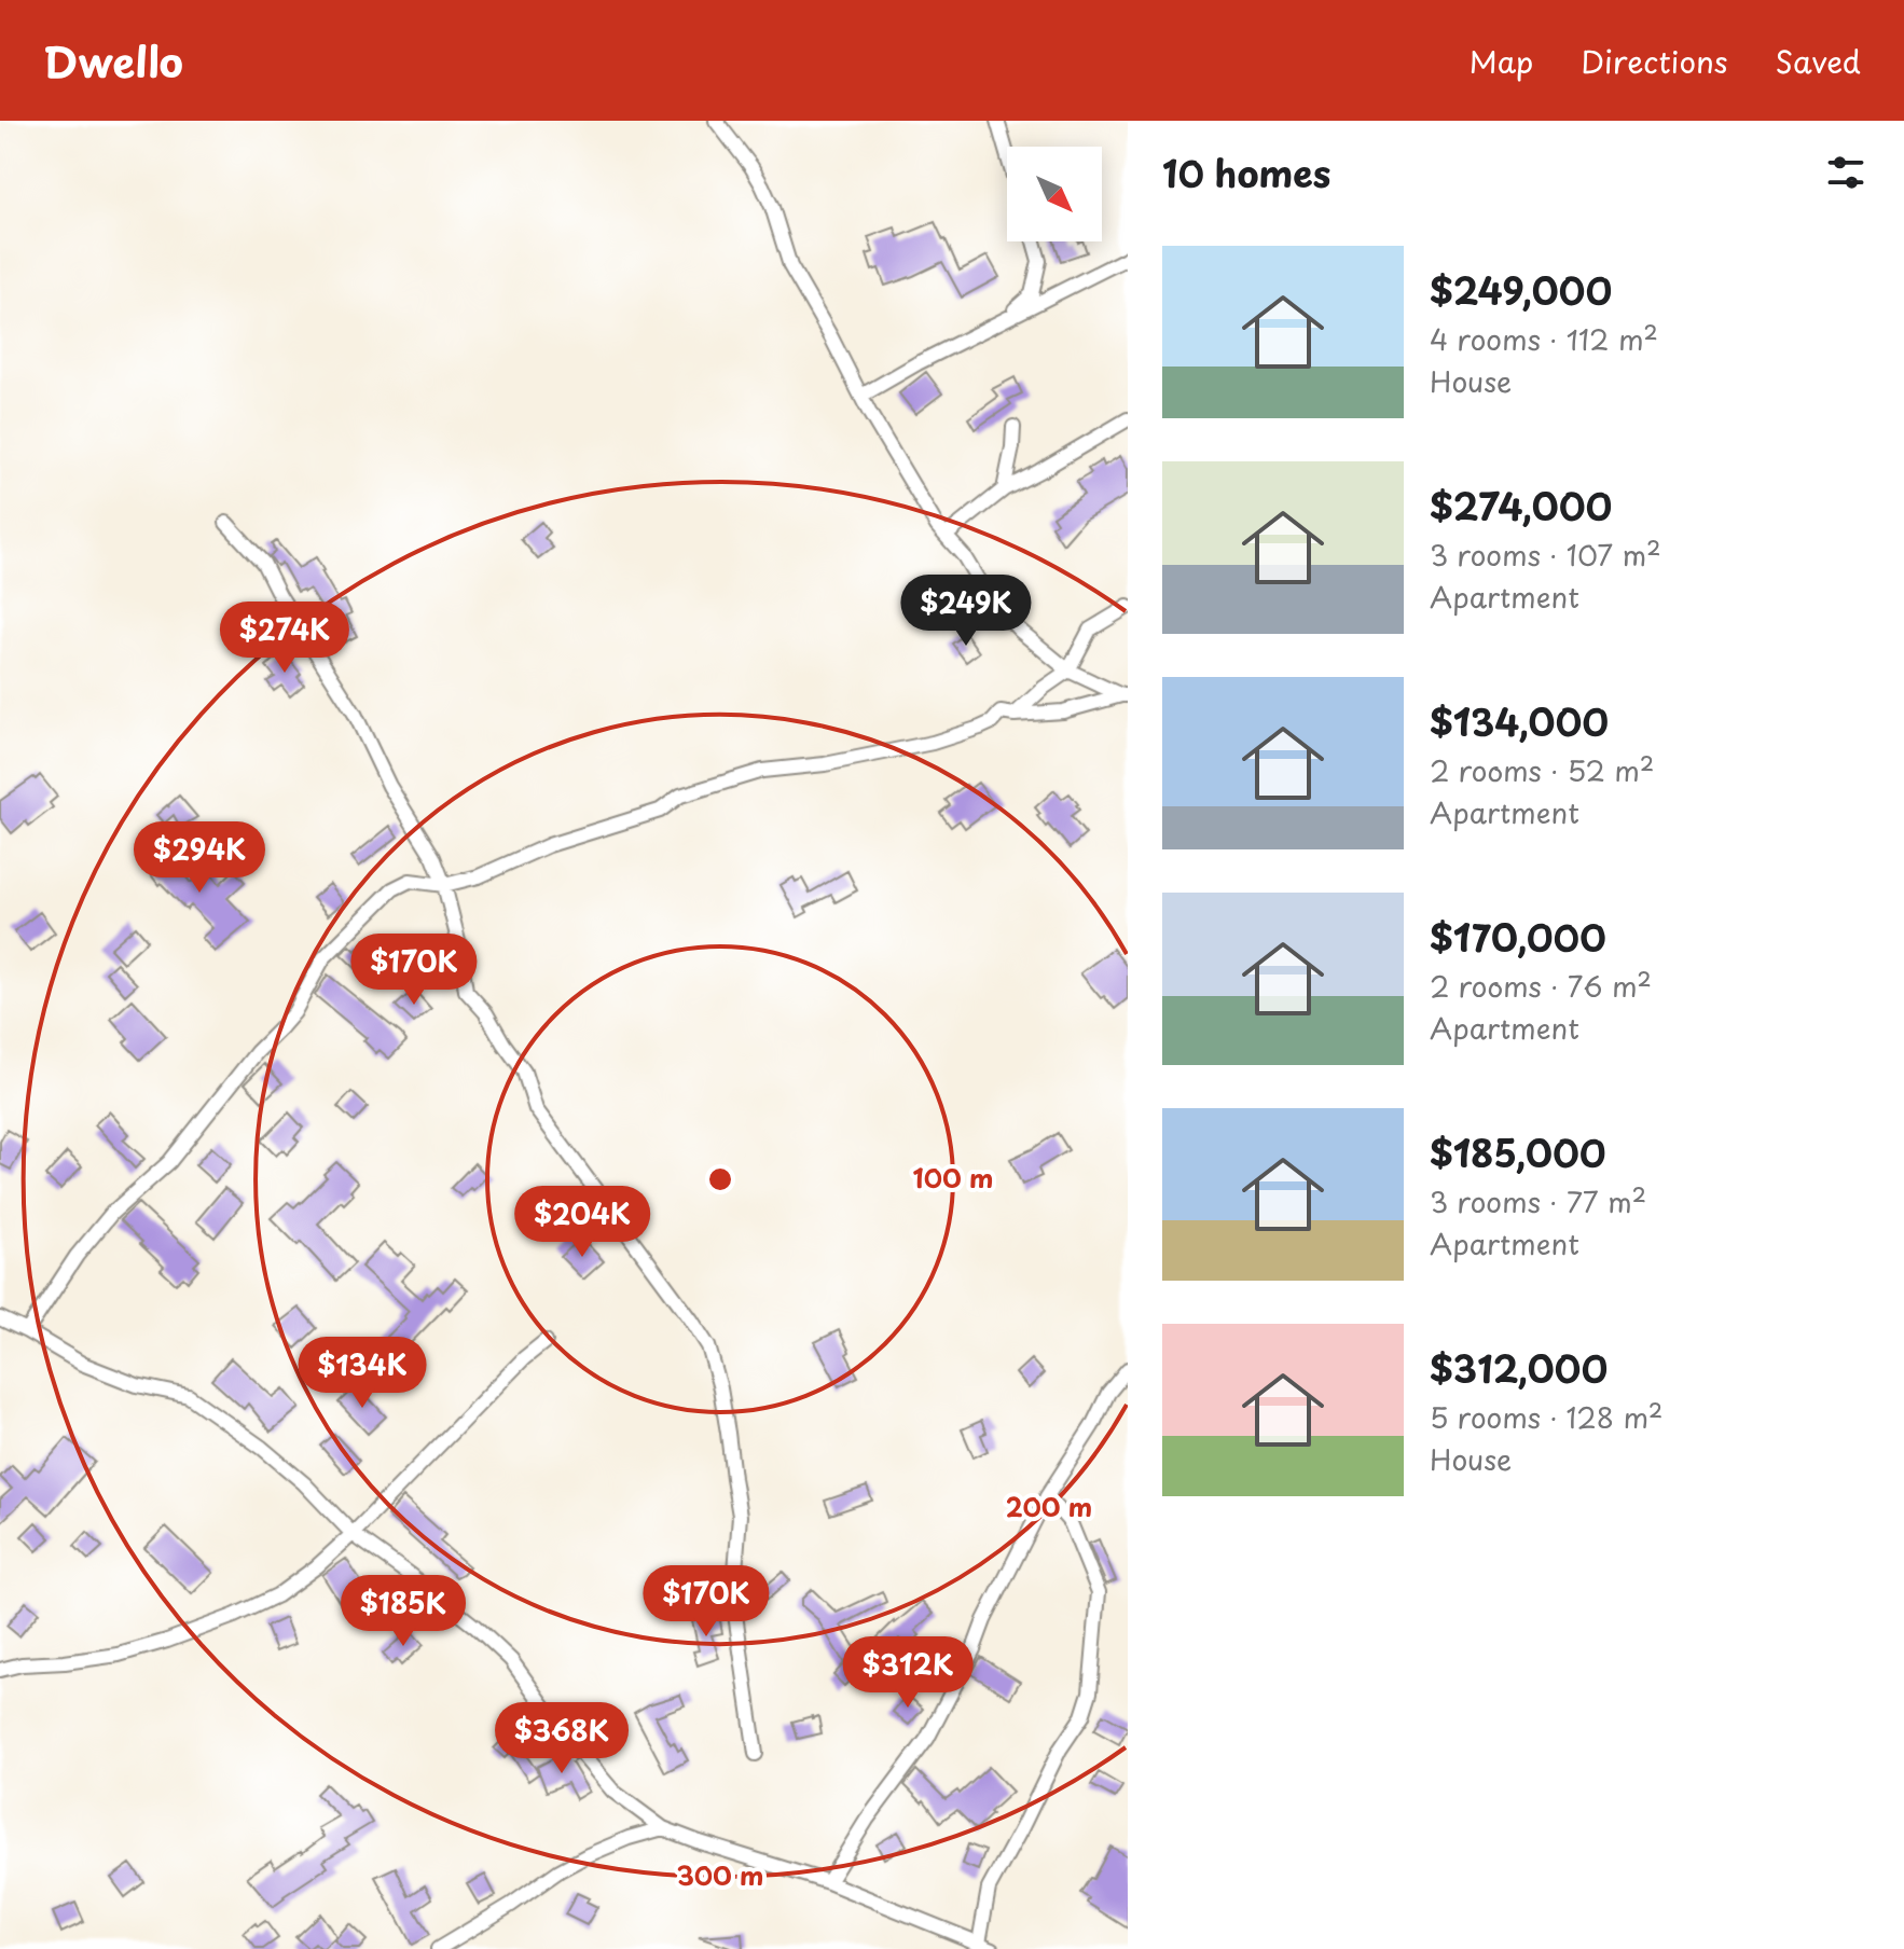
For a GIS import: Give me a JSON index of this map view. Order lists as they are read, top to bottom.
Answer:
{
  "north": "bottom right",
  "page": {
    "header": "Dwello",
    "nav": ["Map", "Directions", "Saved"],
    "heading": "10 homes",
    "list": [
      {
        "name": "$249,000",
        "note": "4 rooms · 112 m² · House"
      },
      {
        "name": "$274,000",
        "note": "3 rooms · 107 m² · Apartment"
      },
      {
        "name": "$134,000",
        "note": "2 rooms · 52 m² · Apartment"
      },
      {
        "name": "$170,000",
        "note": "2 rooms · 76 m² · Apartment"
      },
      {
        "name": "$185,000",
        "note": "3 rooms · 77 m² · Apartment"
      },
      {
        "name": "$312,000",
        "note": "5 rooms · 128 m² · House"
      }
    ],
    "price": [
      "$249K",
      "$274K",
      "$294K",
      "$170K",
      "$204K",
      "$134K",
      "$170K",
      "$185K",
      "$312K",
      "$368K"
    ]
  },
  "rings": ["100 m", "200 m", "300 m"]
}
